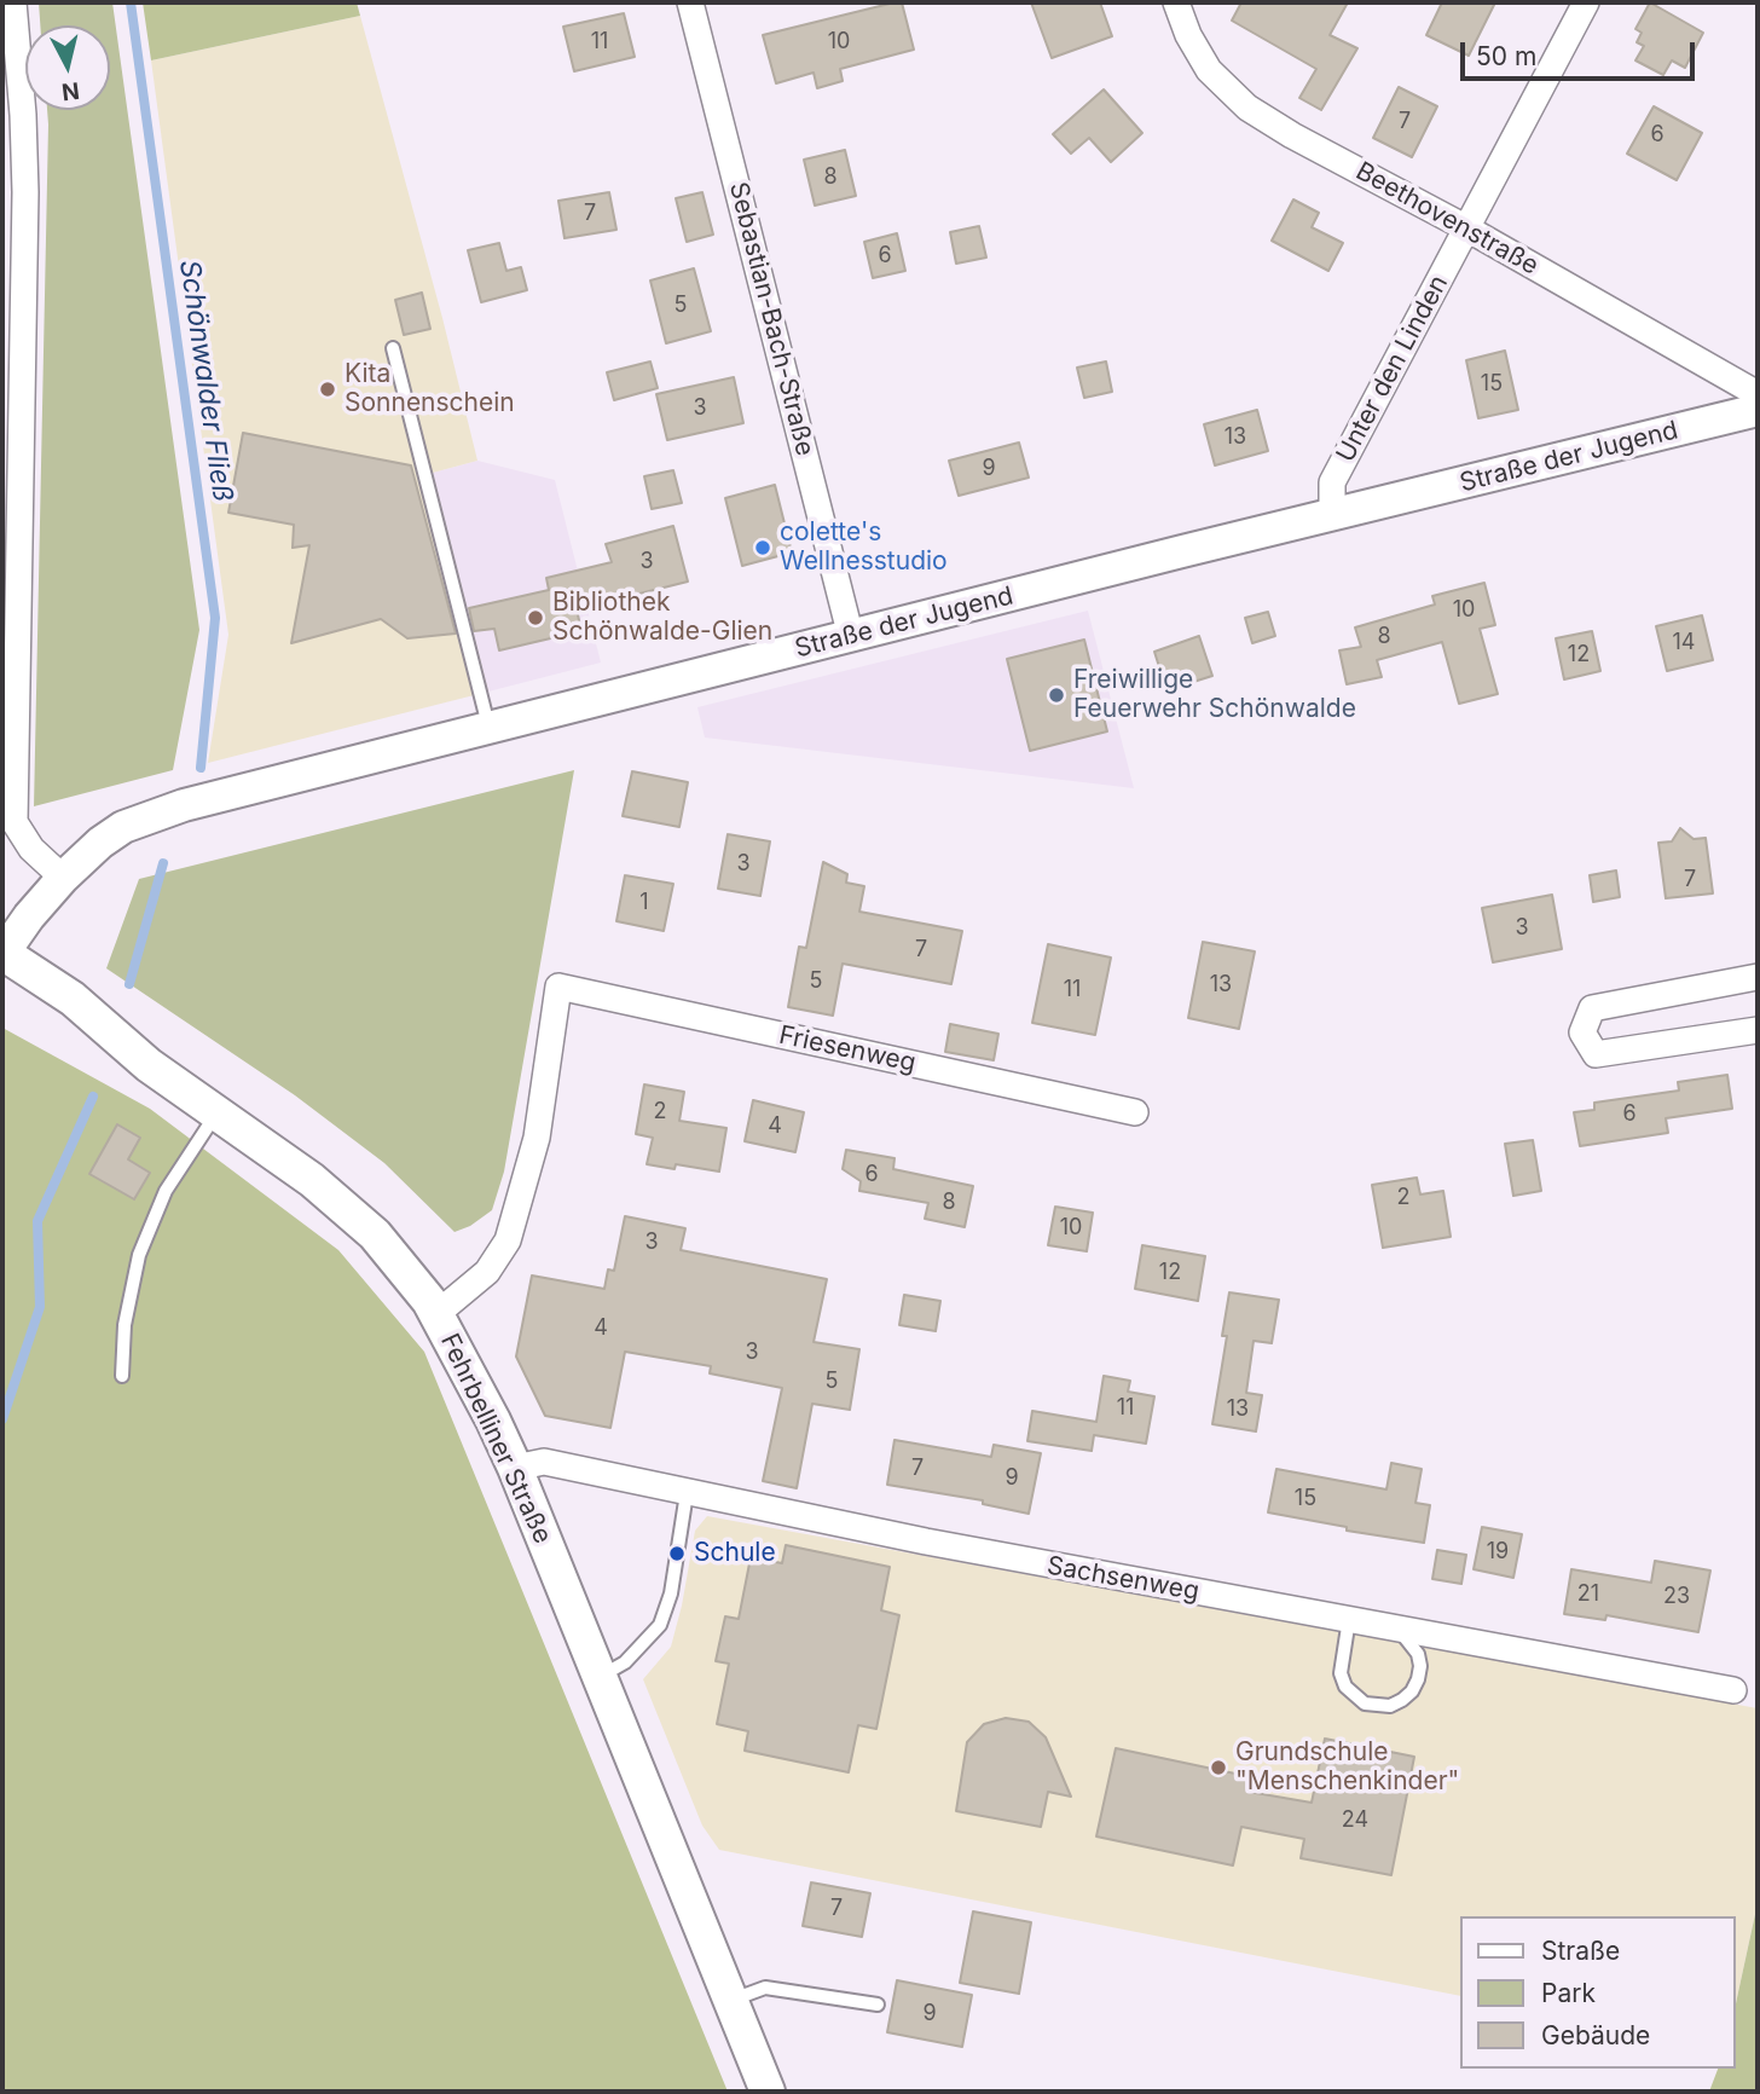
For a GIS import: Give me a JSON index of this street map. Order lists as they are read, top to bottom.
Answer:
{
  "streets": {
    "main road": ["Fehrbelliner Straße"],
    "street": [
      "Beethovenstraße",
      "Sebastian-Bach-Straße",
      "Unter den Linden",
      "Straße der Jugend",
      "Friesenweg",
      "Sachsenweg"
    ]
  },
  "crossings": [
    ["Beethovenstraße", "Unter den Linden"],
    ["Sebastian-Bach-Straße", "Straße der Jugend"],
    ["Unter den Linden", "Straße der Jugend"],
    ["Straße der Jugend", "Fehrbelliner Straße"],
    ["Friesenweg", "Fehrbelliner Straße"],
    ["Fehrbelliner Straße", "Sachsenweg"]
  ],
  "water": ["Schönwalder Fließ"],
  "places": [
    "Kita Sonnenschein",
    "colette's Wellnesstudio",
    "Bibliothek Schönwalde-Glien",
    "Freiwillige Feuerwehr Schönwalde",
    "Schule",
    "Grundschule \"Menschenkinder\""
  ],
  "house_numbers": [
    "11",
    "10",
    "7",
    "6",
    "8",
    "7",
    "6",
    "5",
    "15",
    "3",
    "13",
    "9",
    "3",
    "10",
    "8",
    "14",
    "12",
    "3",
    "7",
    "1",
    "3",
    "7",
    "5",
    "13",
    "11",
    "2",
    "6",
    "4",
    "6",
    "2",
    "8",
    "10",
    "3",
    "12",
    "4",
    "3",
    "5",
    "11",
    "13",
    "7",
    "9",
    "15",
    "19",
    "21",
    "23",
    "24",
    "7",
    "9"
  ],
  "legend": ["Straße", "Park", "Gebäude"],
  "scale_bar": "50 m",
  "north": "bottom"
}
